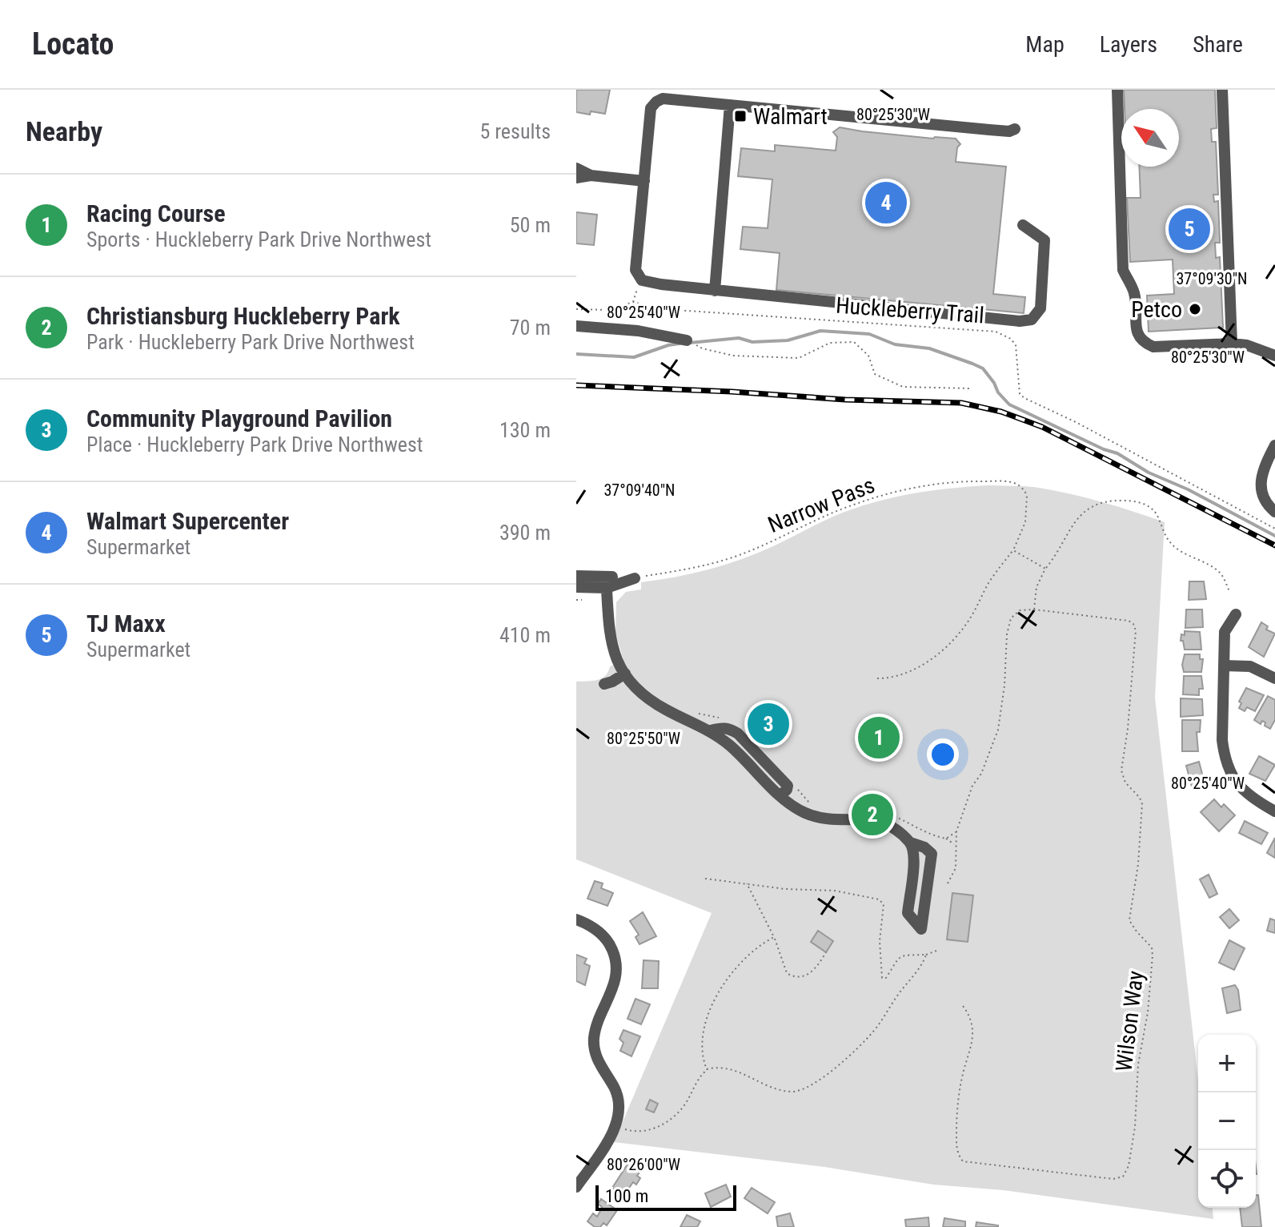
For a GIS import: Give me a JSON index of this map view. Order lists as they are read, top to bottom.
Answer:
{
  "streets": {
    "path": ["Huckleberry Trail", "Narrow Pass", "Wilson Way"]
  },
  "places": {
    "transit": ["Walmart"],
    "other": ["Petco"]
  },
  "scale_bar": "100 m",
  "north": "top left",
  "page": {
    "header": "Locato",
    "nav": ["Map", "Layers", "Share"],
    "heading": ["Nearby", "5 results"],
    "list": [
      {
        "mark": "1",
        "name": "Racing Course",
        "note": "Sports · Huckleberry Park Drive Northwest",
        "value": "50 m"
      },
      {
        "mark": "2",
        "name": "Christiansburg Huckleberry Park",
        "note": "Park · Huckleberry Park Drive Northwest",
        "value": "70 m"
      },
      {
        "mark": "3",
        "name": "Community Playground Pavilion",
        "note": "Place · Huckleberry Park Drive Northwest",
        "value": "130 m"
      },
      {
        "mark": "4",
        "name": "Walmart Supercenter",
        "note": "Supermarket",
        "value": "390 m"
      },
      {
        "mark": "5",
        "name": "TJ Maxx",
        "note": "Supermarket",
        "value": "410 m"
      }
    ],
    "pins": [
      "4",
      "5",
      "3",
      "1",
      "2"
    ],
    "map_buttons": ["+", "−"],
    "scale": "100 m"
  },
  "coordinates": [
    "80°25'30\"W",
    "37°09'30\"N",
    "80°25'40\"W",
    "37°09'40\"N",
    "80°25'50\"W",
    "80°26'00\"W"
  ]
}
